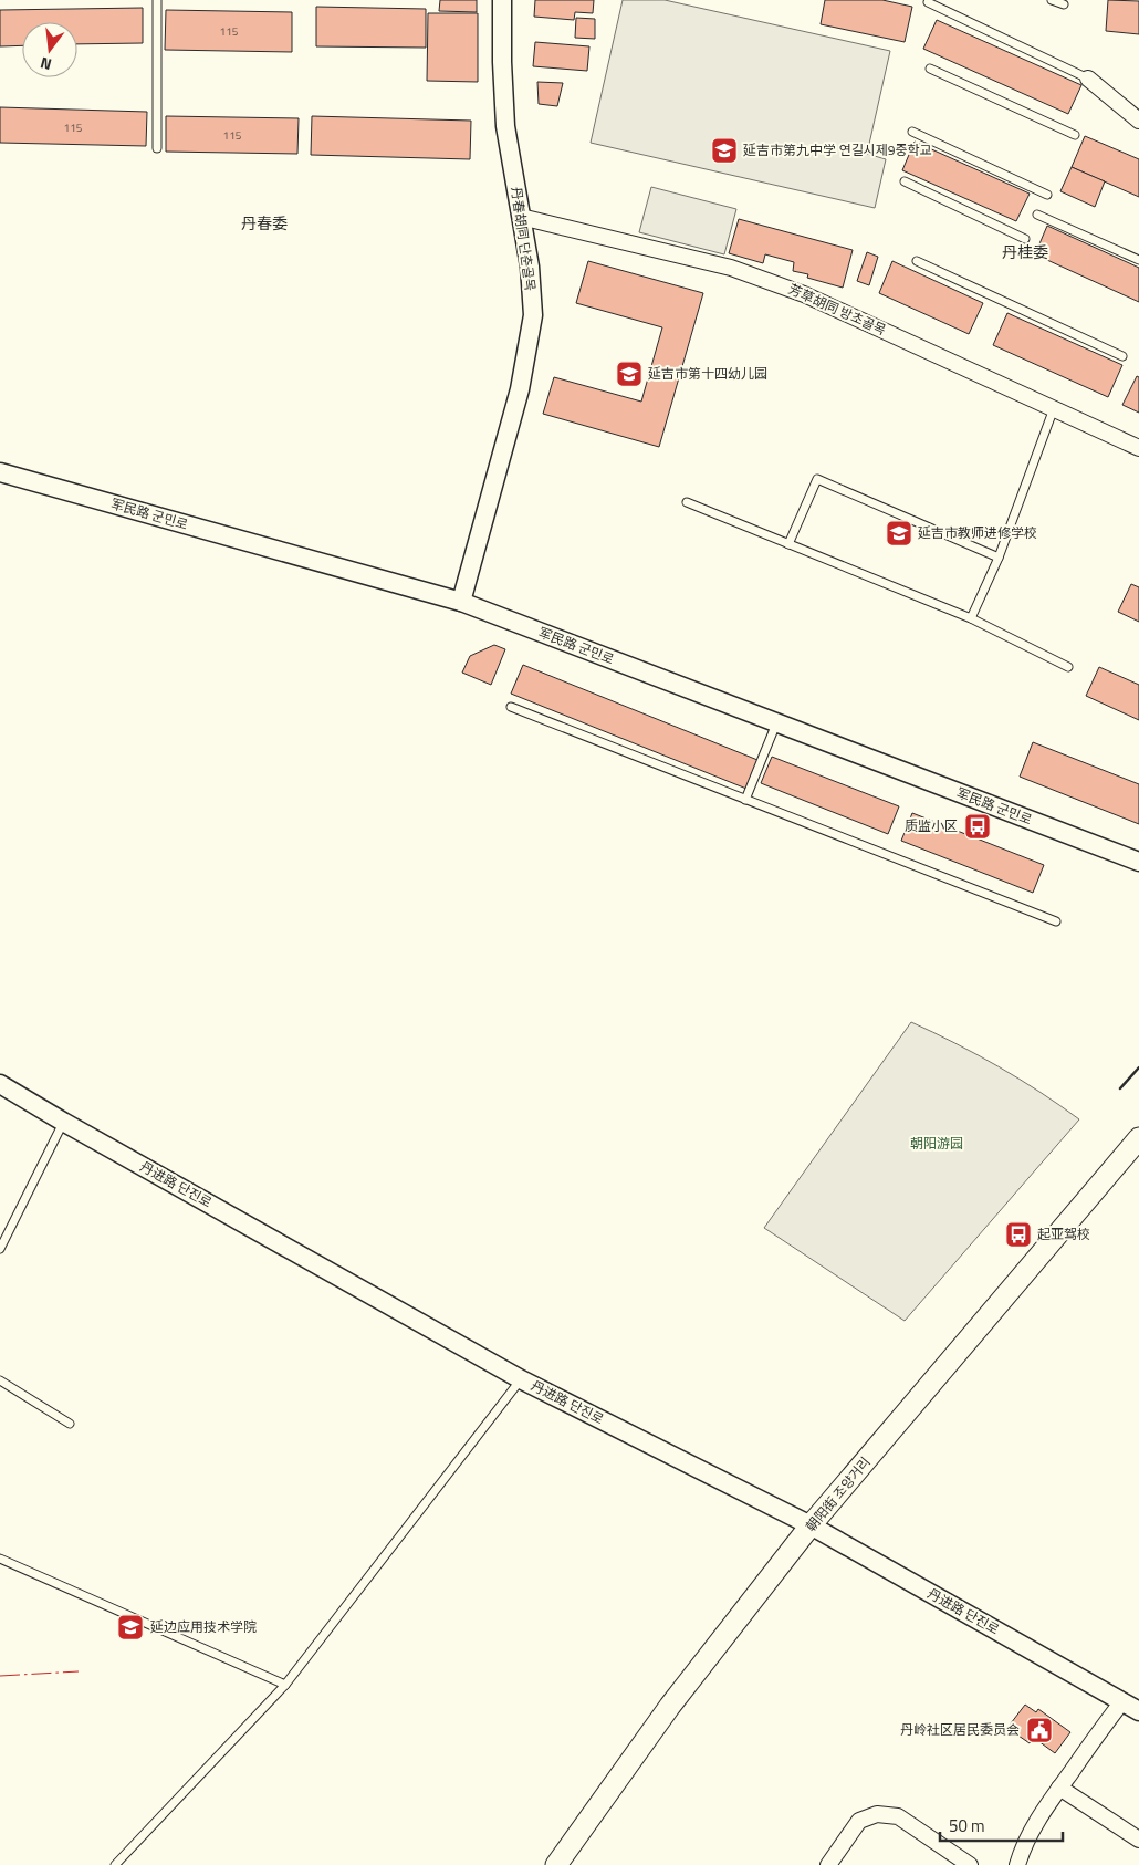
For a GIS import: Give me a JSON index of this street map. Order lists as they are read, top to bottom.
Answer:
{
  "streets": {
    "main road": ["朝阳街 조양거리"],
    "street": [
      "丹春胡同 단춘골목",
      "芳草胡同 방초골목",
      "军民路 군민로",
      "丹进路 단진로"
    ]
  },
  "crossings": [
    ["丹春胡同 단춘골목", "芳草胡同 방초골목"],
    ["丹春胡同 단춘골목", "军民路 군민로"],
    ["丹进路 단진로", "朝阳街 조양거리"]
  ],
  "districts": ["丹春委", "丹桂委"],
  "parks": ["朝阳游园"],
  "places": {
    "school or university": [
      "延吉市第九中学 연길시제9중학교",
      "延吉市第十四幼儿园",
      "延吉市教师进修学校",
      "延边应用技术学院"
    ],
    "bus stop": ["质监小区", "起亚驾校"],
    "public building": ["丹岭社区居民委员会"]
  },
  "house_numbers": ["115", "115", "115"],
  "scale_bar": "50 m",
  "north": "bottom"
}
